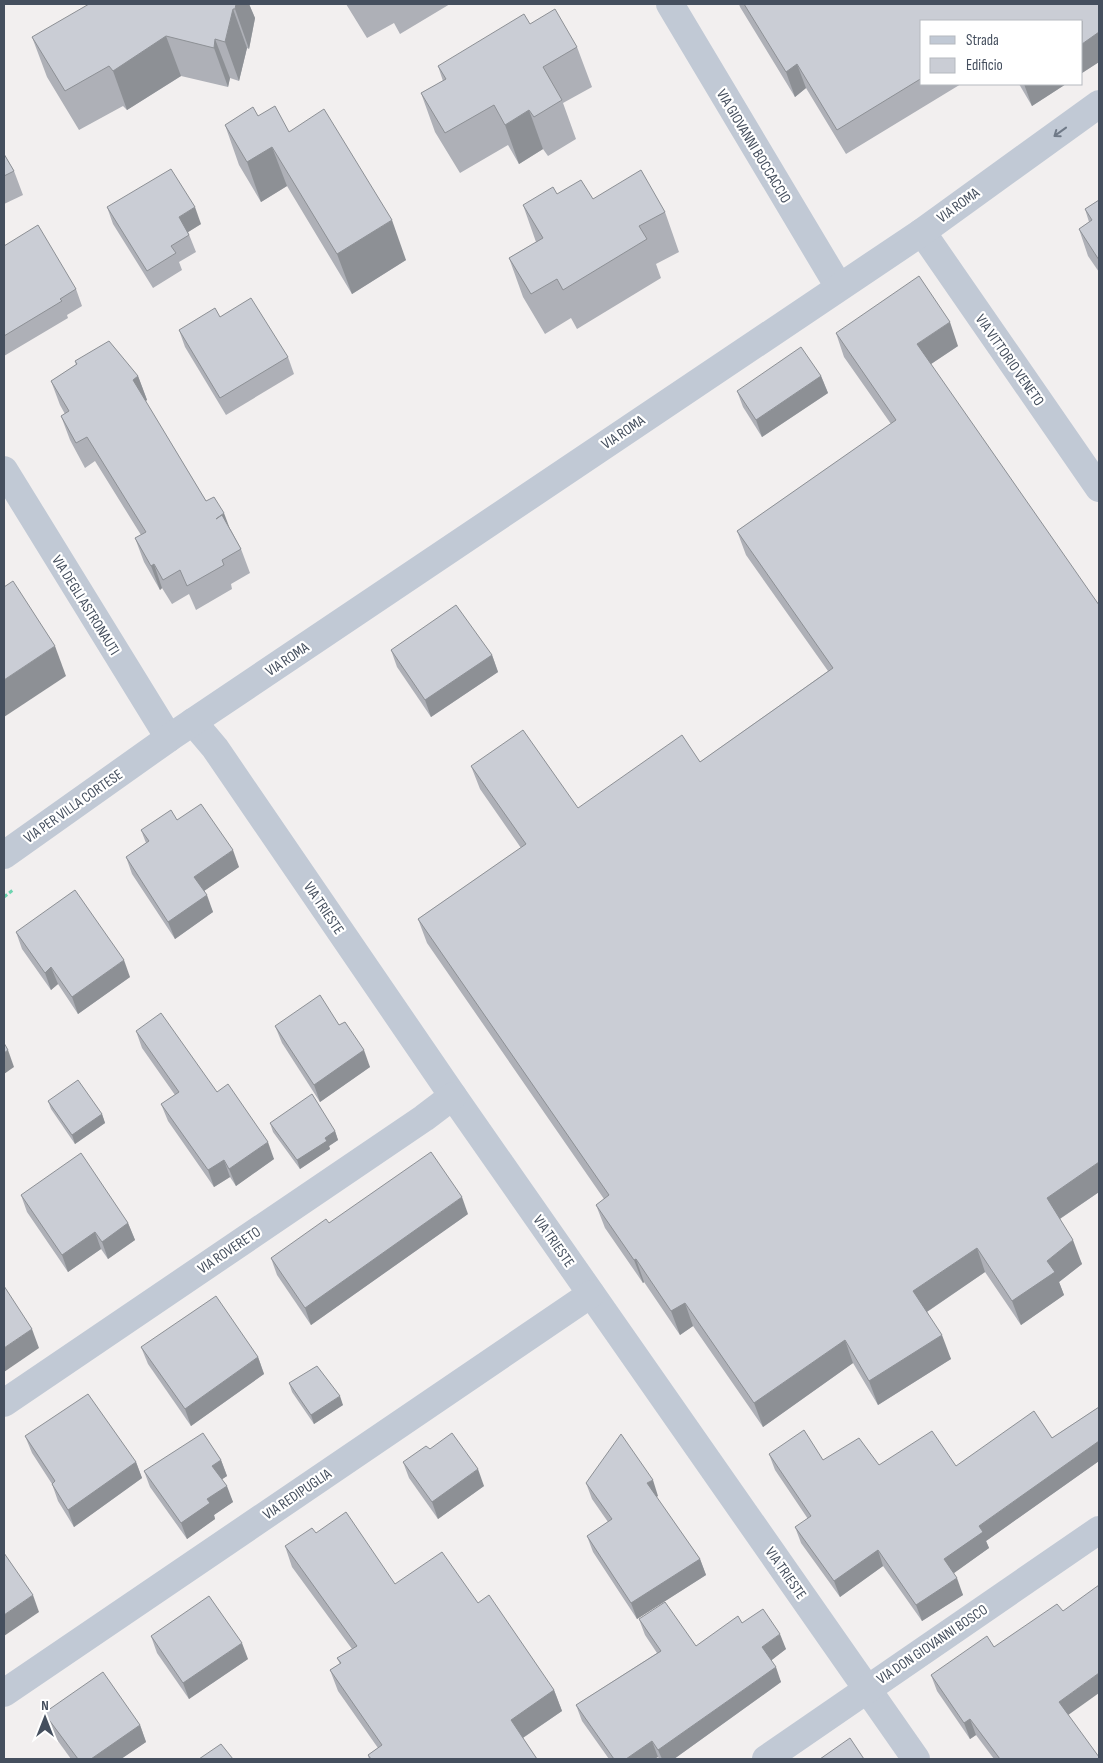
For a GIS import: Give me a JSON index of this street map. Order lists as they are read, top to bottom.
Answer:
{
  "streets": {
    "street": [
      "VIA GIOVANNI BOCCACCIO",
      "VIA ROMA",
      "VIA VITTORIO VENETO",
      "VIA DEGLI ASTRONAUTI",
      "VIA PER VILLA CORTESE",
      "VIA TRIESTE",
      "VIA ROVERETO",
      "VIA REDIPUGLIA",
      "VIA DON GIOVANNI BOSCO"
    ]
  },
  "crossings": [
    ["VIA GIOVANNI BOCCACCIO", "VIA ROMA"],
    ["VIA ROMA", "VIA VITTORIO VENETO"],
    ["VIA ROMA", "VIA DEGLI ASTRONAUTI"],
    ["VIA ROMA", "VIA PER VILLA CORTESE"],
    ["VIA ROMA", "VIA TRIESTE"],
    ["VIA TRIESTE", "VIA ROVERETO"],
    ["VIA TRIESTE", "VIA REDIPUGLIA"],
    ["VIA TRIESTE", "VIA DON GIOVANNI BOSCO"]
  ],
  "legend": ["Strada", "Edificio"],
  "north": "top"
}
